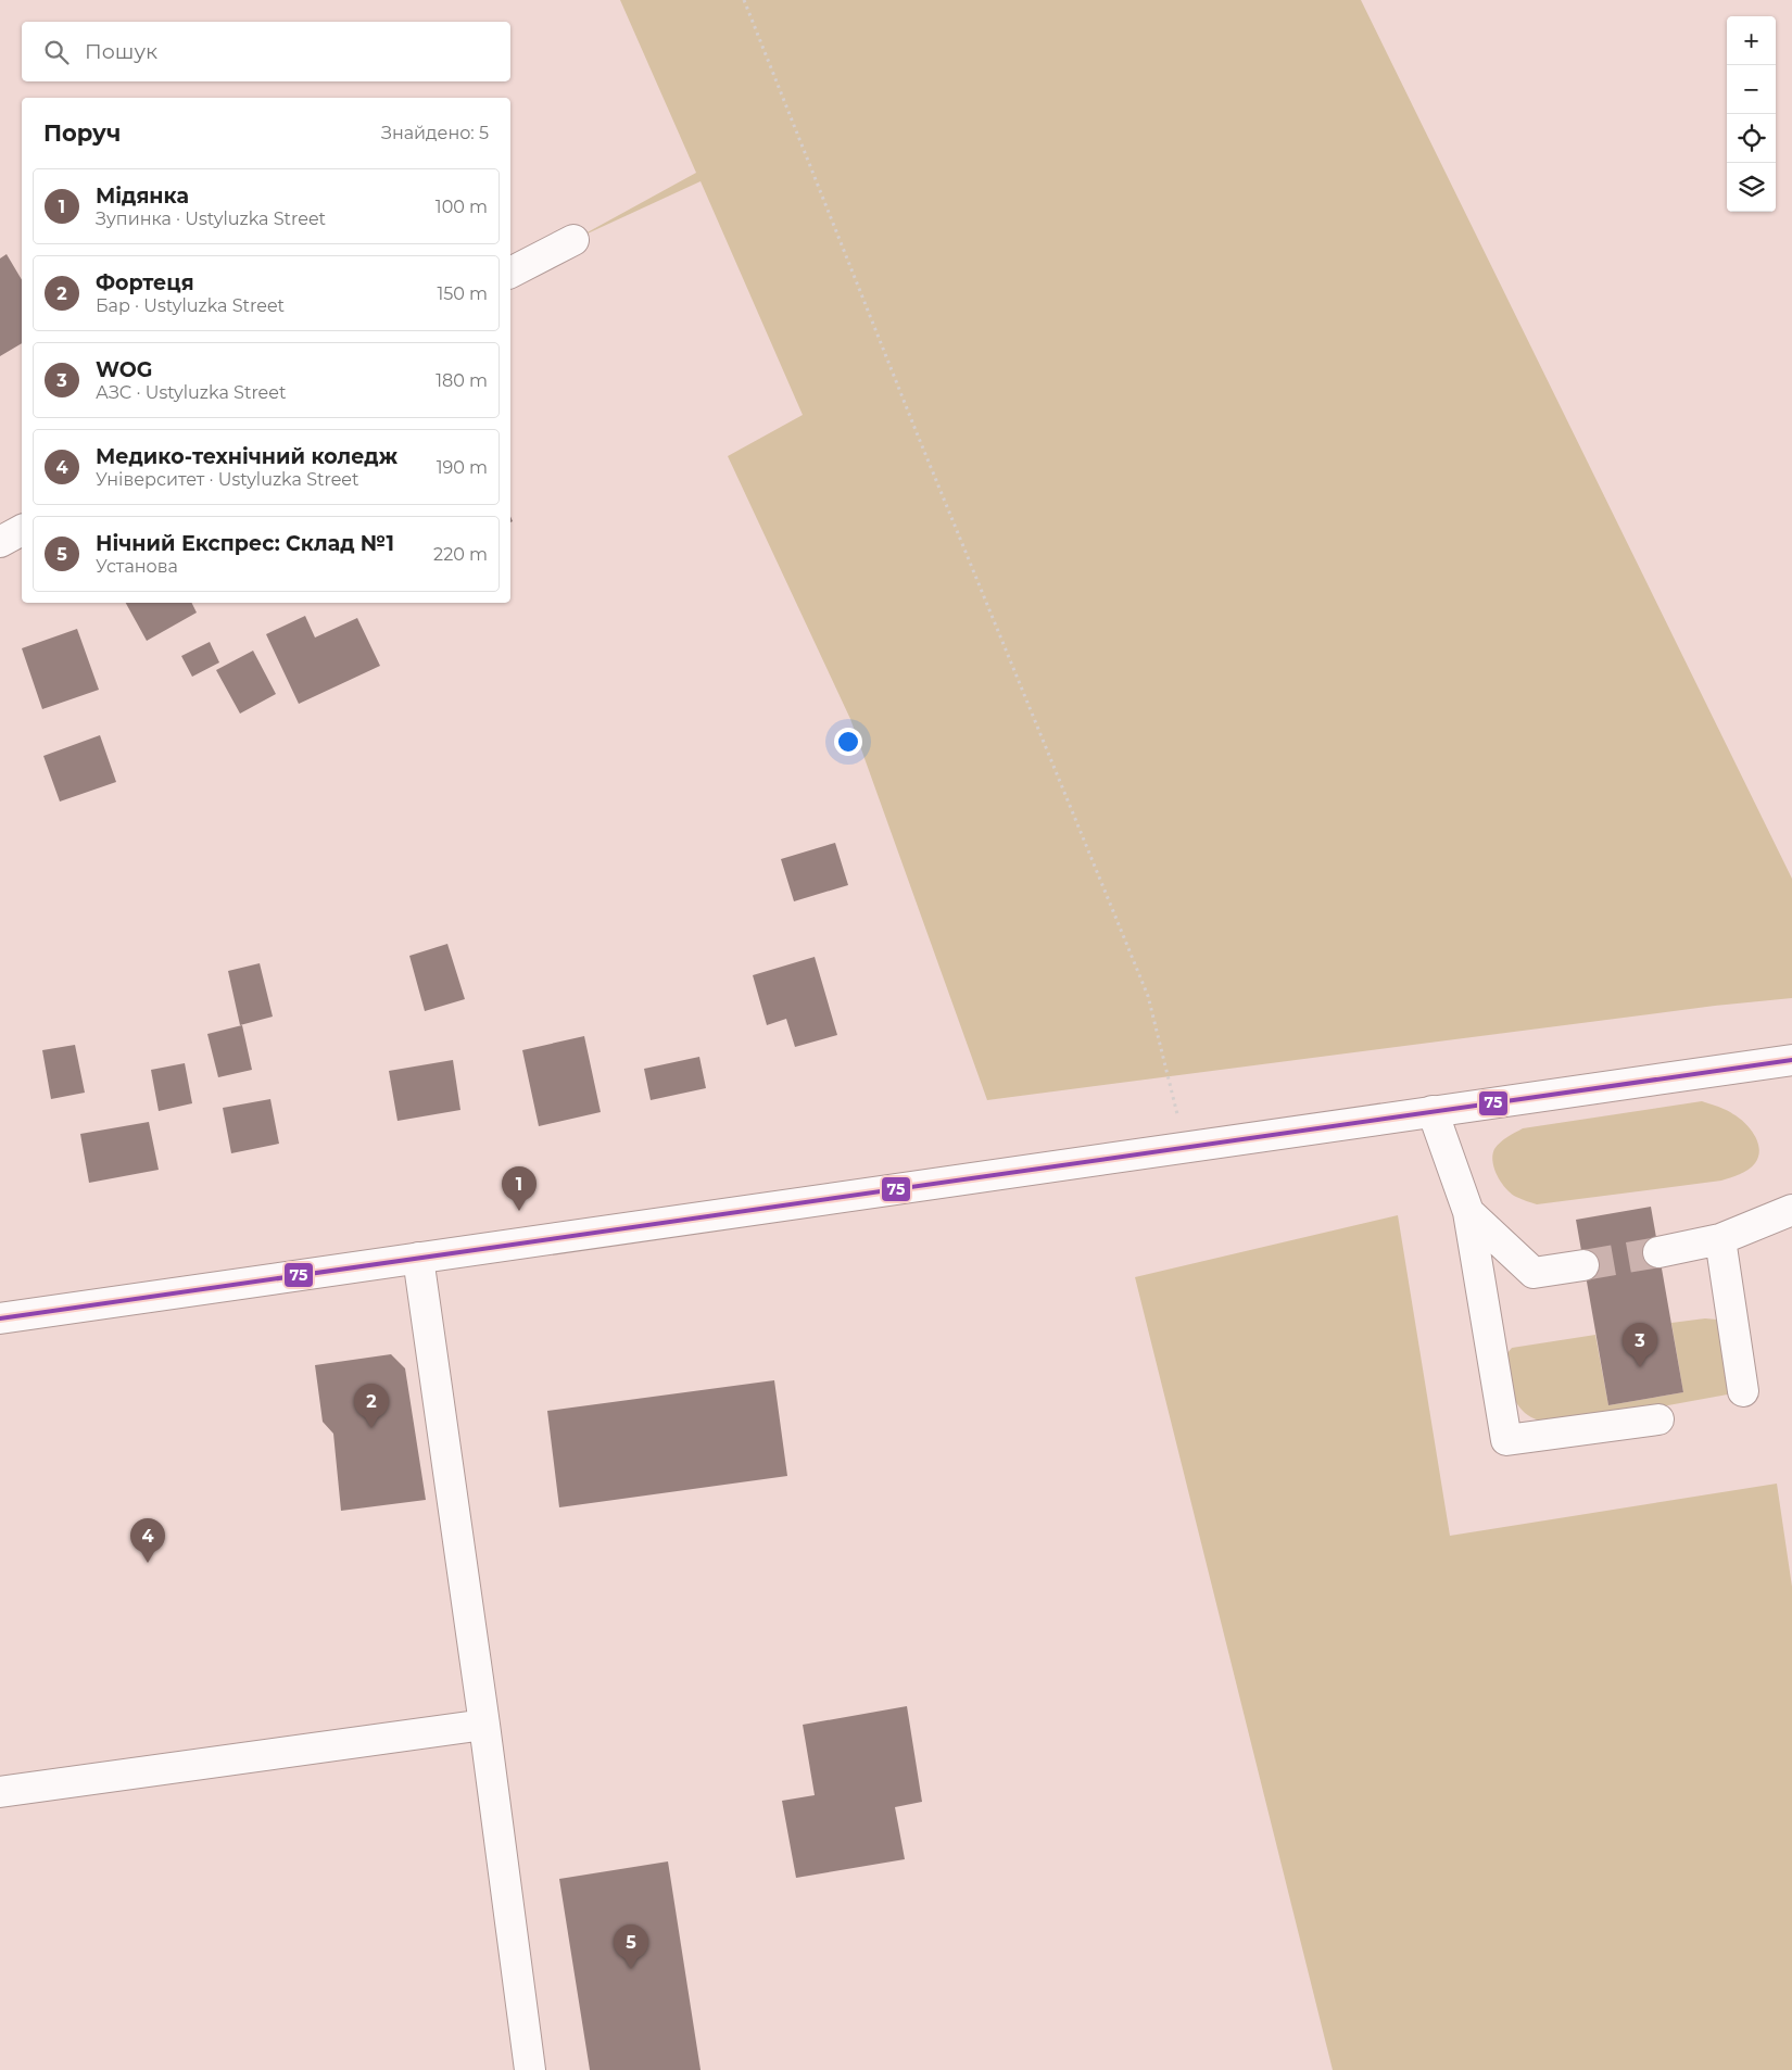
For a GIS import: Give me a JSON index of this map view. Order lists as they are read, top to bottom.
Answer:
{
  "lines": ["transit line 75"],
  "page": {
    "map_buttons": ["+", "−"],
    "search": "Пошук",
    "heading": ["Поруч", "Знайдено: 5"],
    "list": [
      {
        "mark": "1",
        "name": "Мідянка",
        "note": "Зупинка · Ustyluzka Street",
        "value": "100 m"
      },
      {
        "mark": "2",
        "name": "Фортеця",
        "note": "Бар · Ustyluzka Street",
        "value": "150 m"
      },
      {
        "mark": "3",
        "name": "WOG",
        "note": "АЗС · Ustyluzka Street",
        "value": "180 m"
      },
      {
        "mark": "4",
        "name": "Медико-технічний коледж",
        "note": "Університет · Ustyluzka Street",
        "value": "190 m"
      },
      {
        "mark": "5",
        "name": "Нічний Експрес: Склад №1",
        "note": "Установа",
        "value": "220 m"
      }
    ],
    "pins": [
      "1",
      "3",
      "2",
      "4",
      "5"
    ]
  }
}
